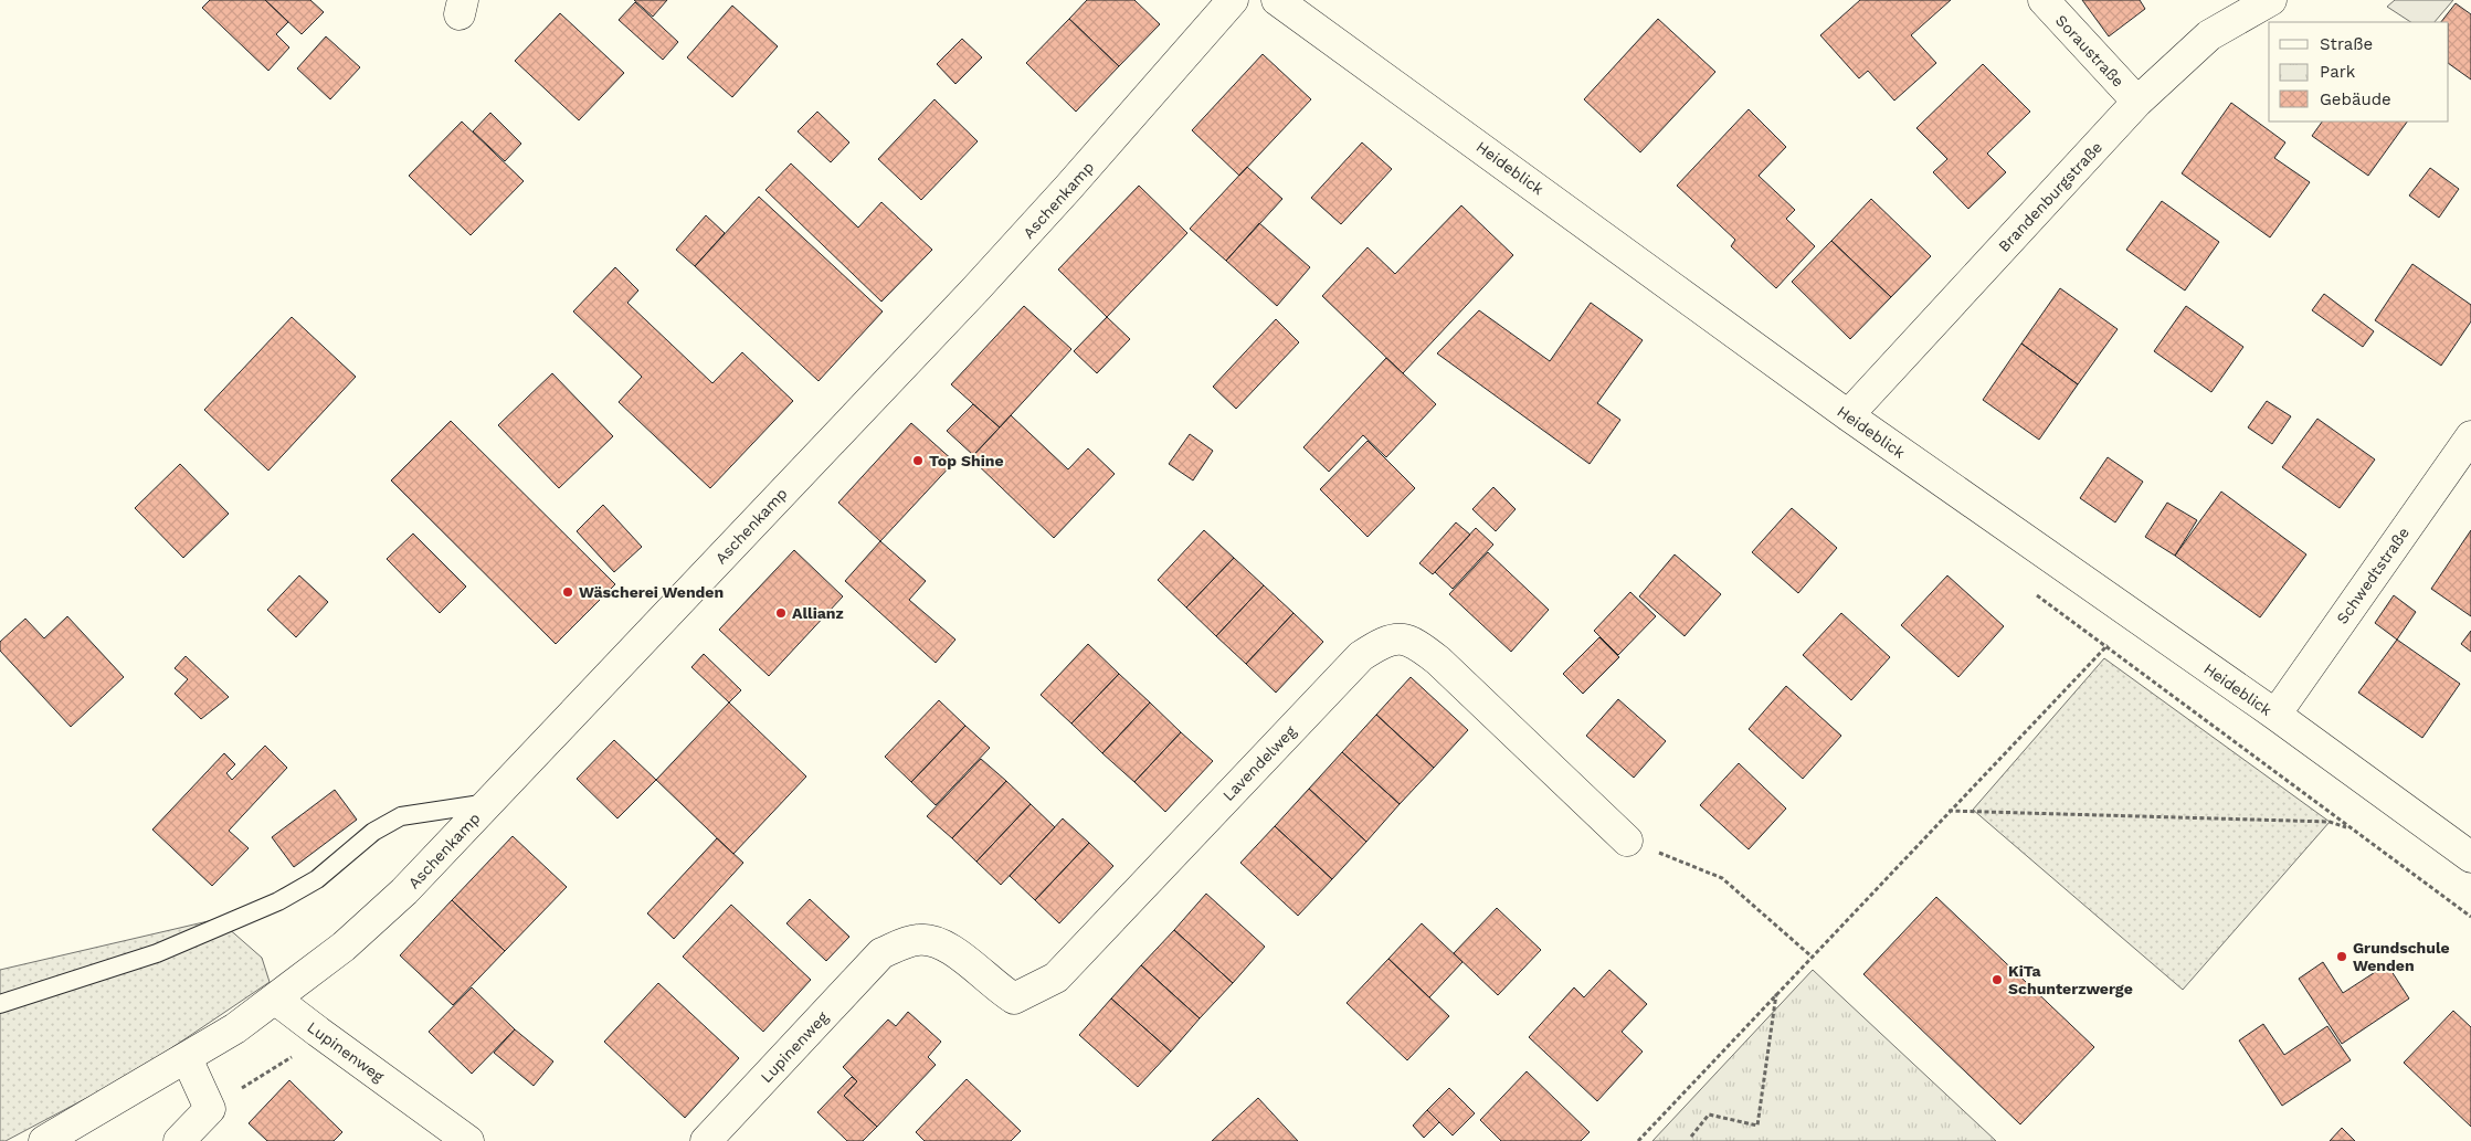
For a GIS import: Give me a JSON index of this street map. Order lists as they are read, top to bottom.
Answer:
{
  "streets": {
    "street": [
      "Soraustraße",
      "Heideblick",
      "Brandenburgstraße",
      "Aschenkamp",
      "Schwedtstraße",
      "Lavendelweg",
      "Lupinenweg"
    ]
  },
  "crossings": [
    ["Soraustraße", "Brandenburgstraße"],
    ["Heideblick", "Brandenburgstraße"],
    ["Heideblick", "Schwedtstraße"],
    ["Aschenkamp", "Lupinenweg"],
    ["Lavendelweg", "Lupinenweg"]
  ],
  "places": [
    "Top Shine",
    "Wäscherei Wenden",
    "Allianz",
    "Grundschule Wenden",
    "KiTa Schunterzwerge"
  ],
  "legend": ["Straße", "Park", "Gebäude"]
}
